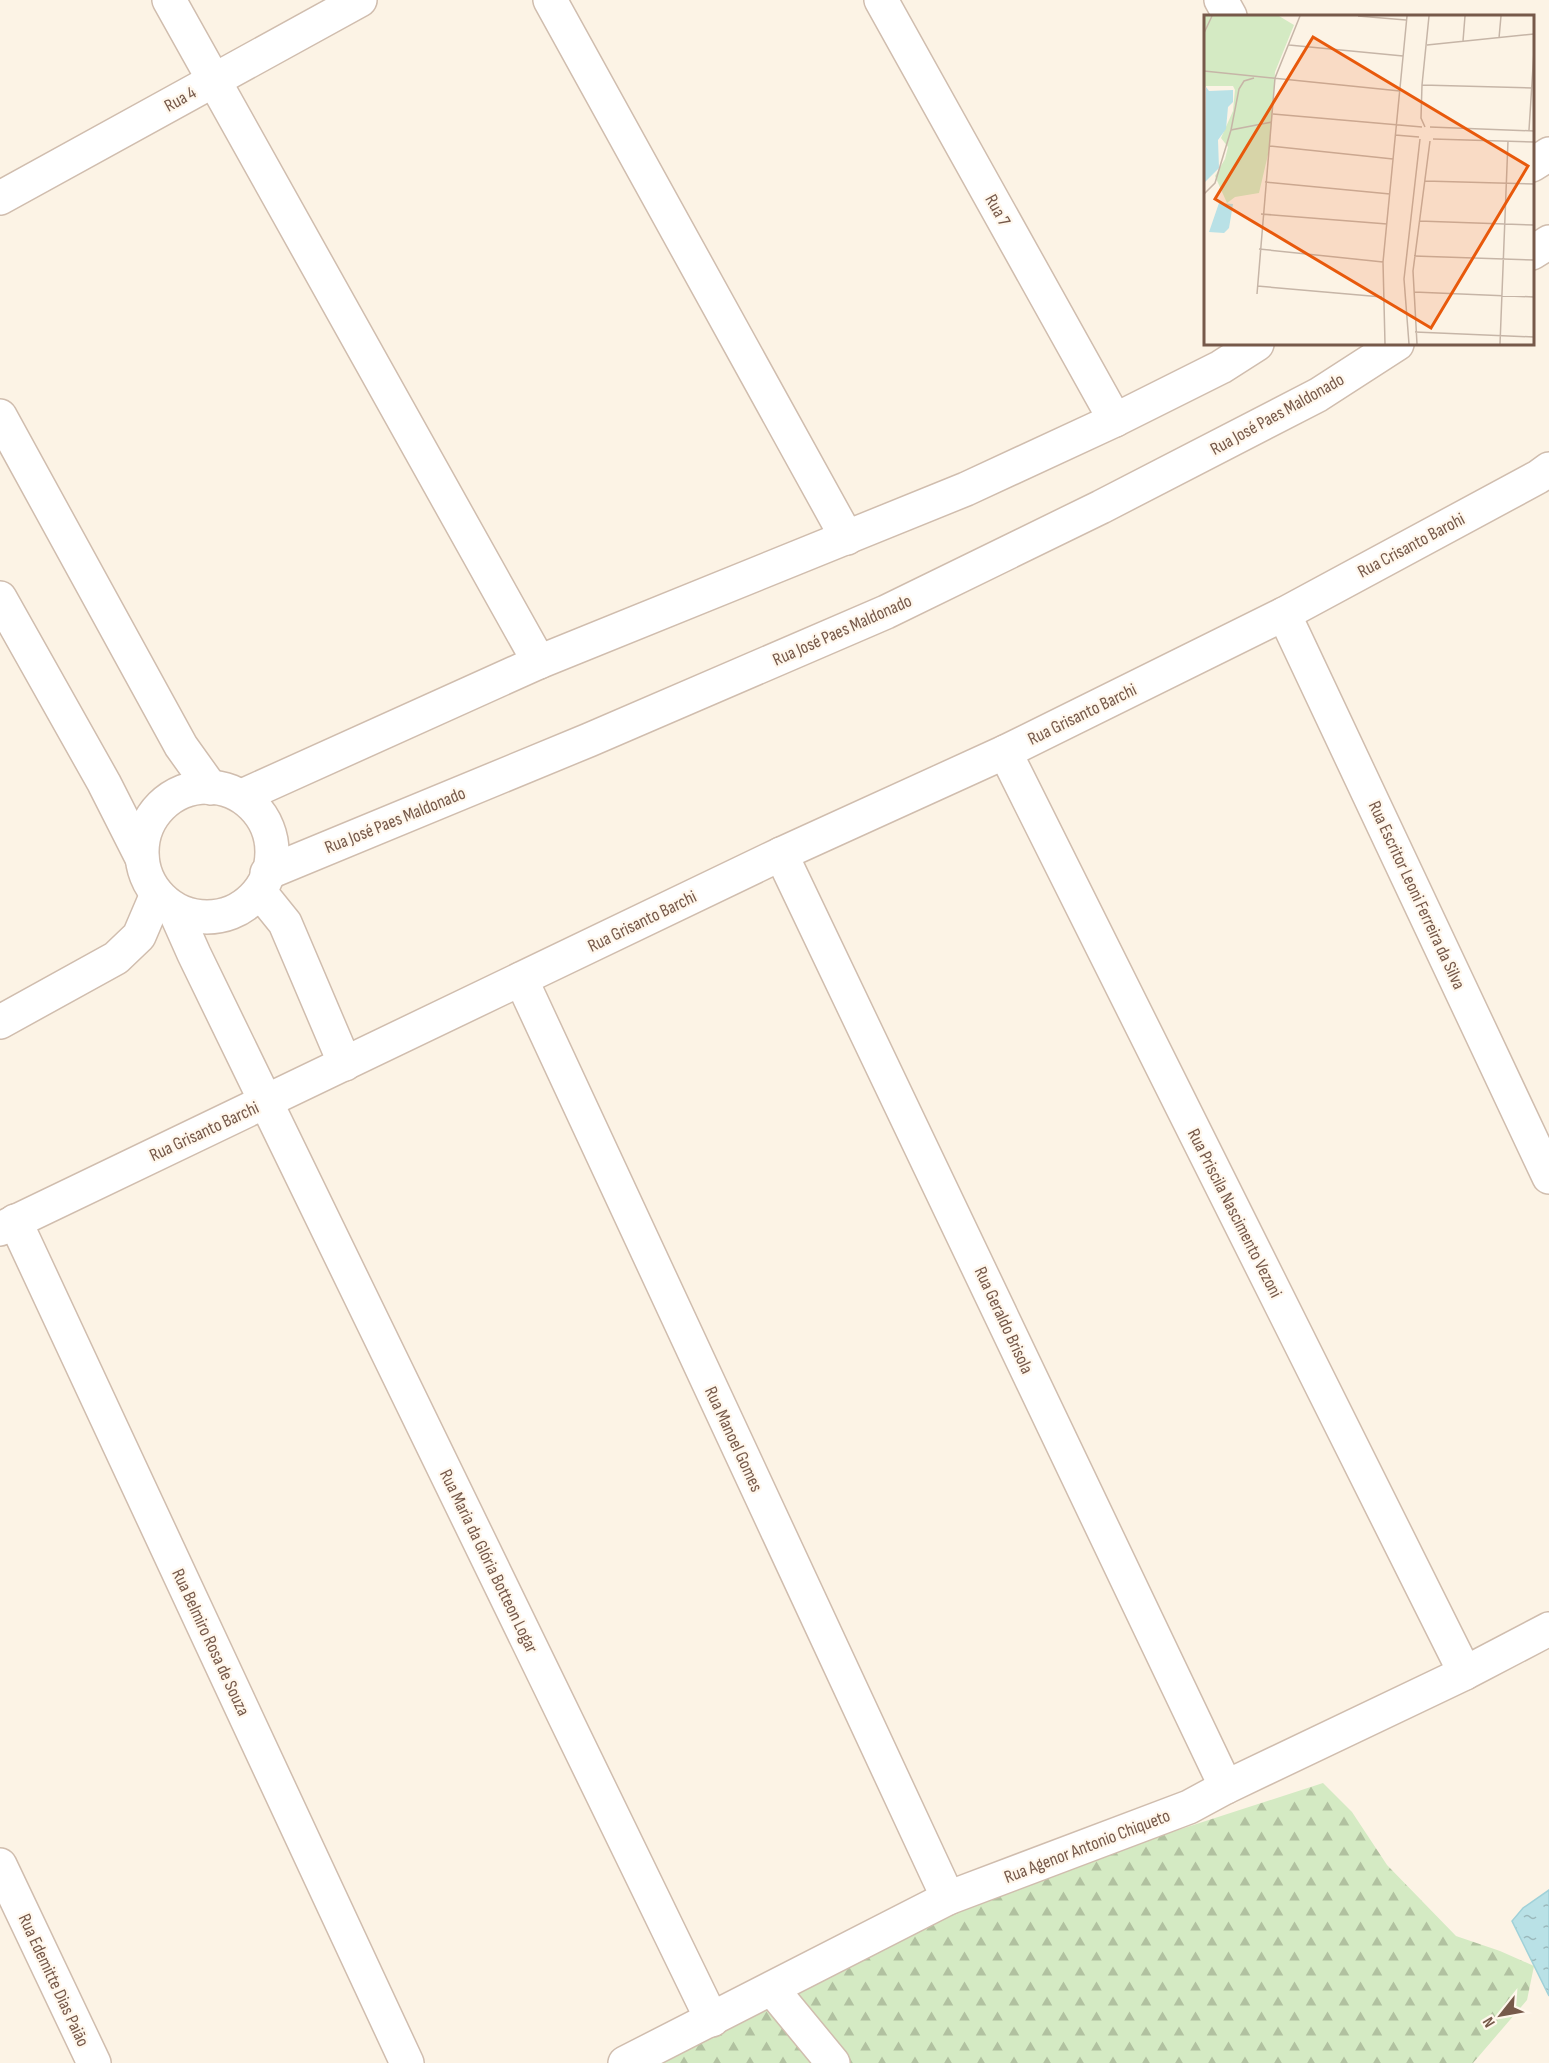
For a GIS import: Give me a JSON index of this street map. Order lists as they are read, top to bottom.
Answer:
{
  "streets": {
    "street": [
      "Rua 4",
      "Rua 7",
      "Rua José Paes Maldonado",
      "Rua Crisanto Barohi",
      "Rua Grisanto Barchi",
      "Rua Escritor Leoni Ferreira da Silva",
      "Rua Priscila Nascimento Vezoni",
      "Rua Geraldo Brisola",
      "Rua Manoel Gomes",
      "Rua Maria da Glória Botteon Logar",
      "Rua Belmiro Rosa de Souza",
      "Rua Agenor Antonio Chiqueto",
      "Rua Edemitte Dias Paião"
    ]
  },
  "crossings": [
    ["Rua José Paes Maldonado", "Rua Maria da Glória Botteon Logar"],
    ["Rua Crisanto Barohi", "Rua Grisanto Barchi"],
    ["Rua Crisanto Barohi", "Rua Escritor Leoni Ferreira da Silva"],
    ["Rua Grisanto Barchi", "Rua Escritor Leoni Ferreira da Silva"],
    ["Rua Grisanto Barchi", "Rua Priscila Nascimento Vezoni"],
    ["Rua Grisanto Barchi", "Rua Geraldo Brisola"],
    ["Rua Grisanto Barchi", "Rua Manoel Gomes"],
    ["Rua Grisanto Barchi", "Rua Maria da Glória Botteon Logar"],
    ["Rua Grisanto Barchi", "Rua Belmiro Rosa de Souza"],
    ["Rua Priscila Nascimento Vezoni", "Rua Agenor Antonio Chiqueto"],
    ["Rua Geraldo Brisola", "Rua Agenor Antonio Chiqueto"],
    ["Rua Manoel Gomes", "Rua Agenor Antonio Chiqueto"],
    ["Rua Maria da Glória Botteon Logar", "Rua Agenor Antonio Chiqueto"]
  ],
  "north": "bottom left"
}
